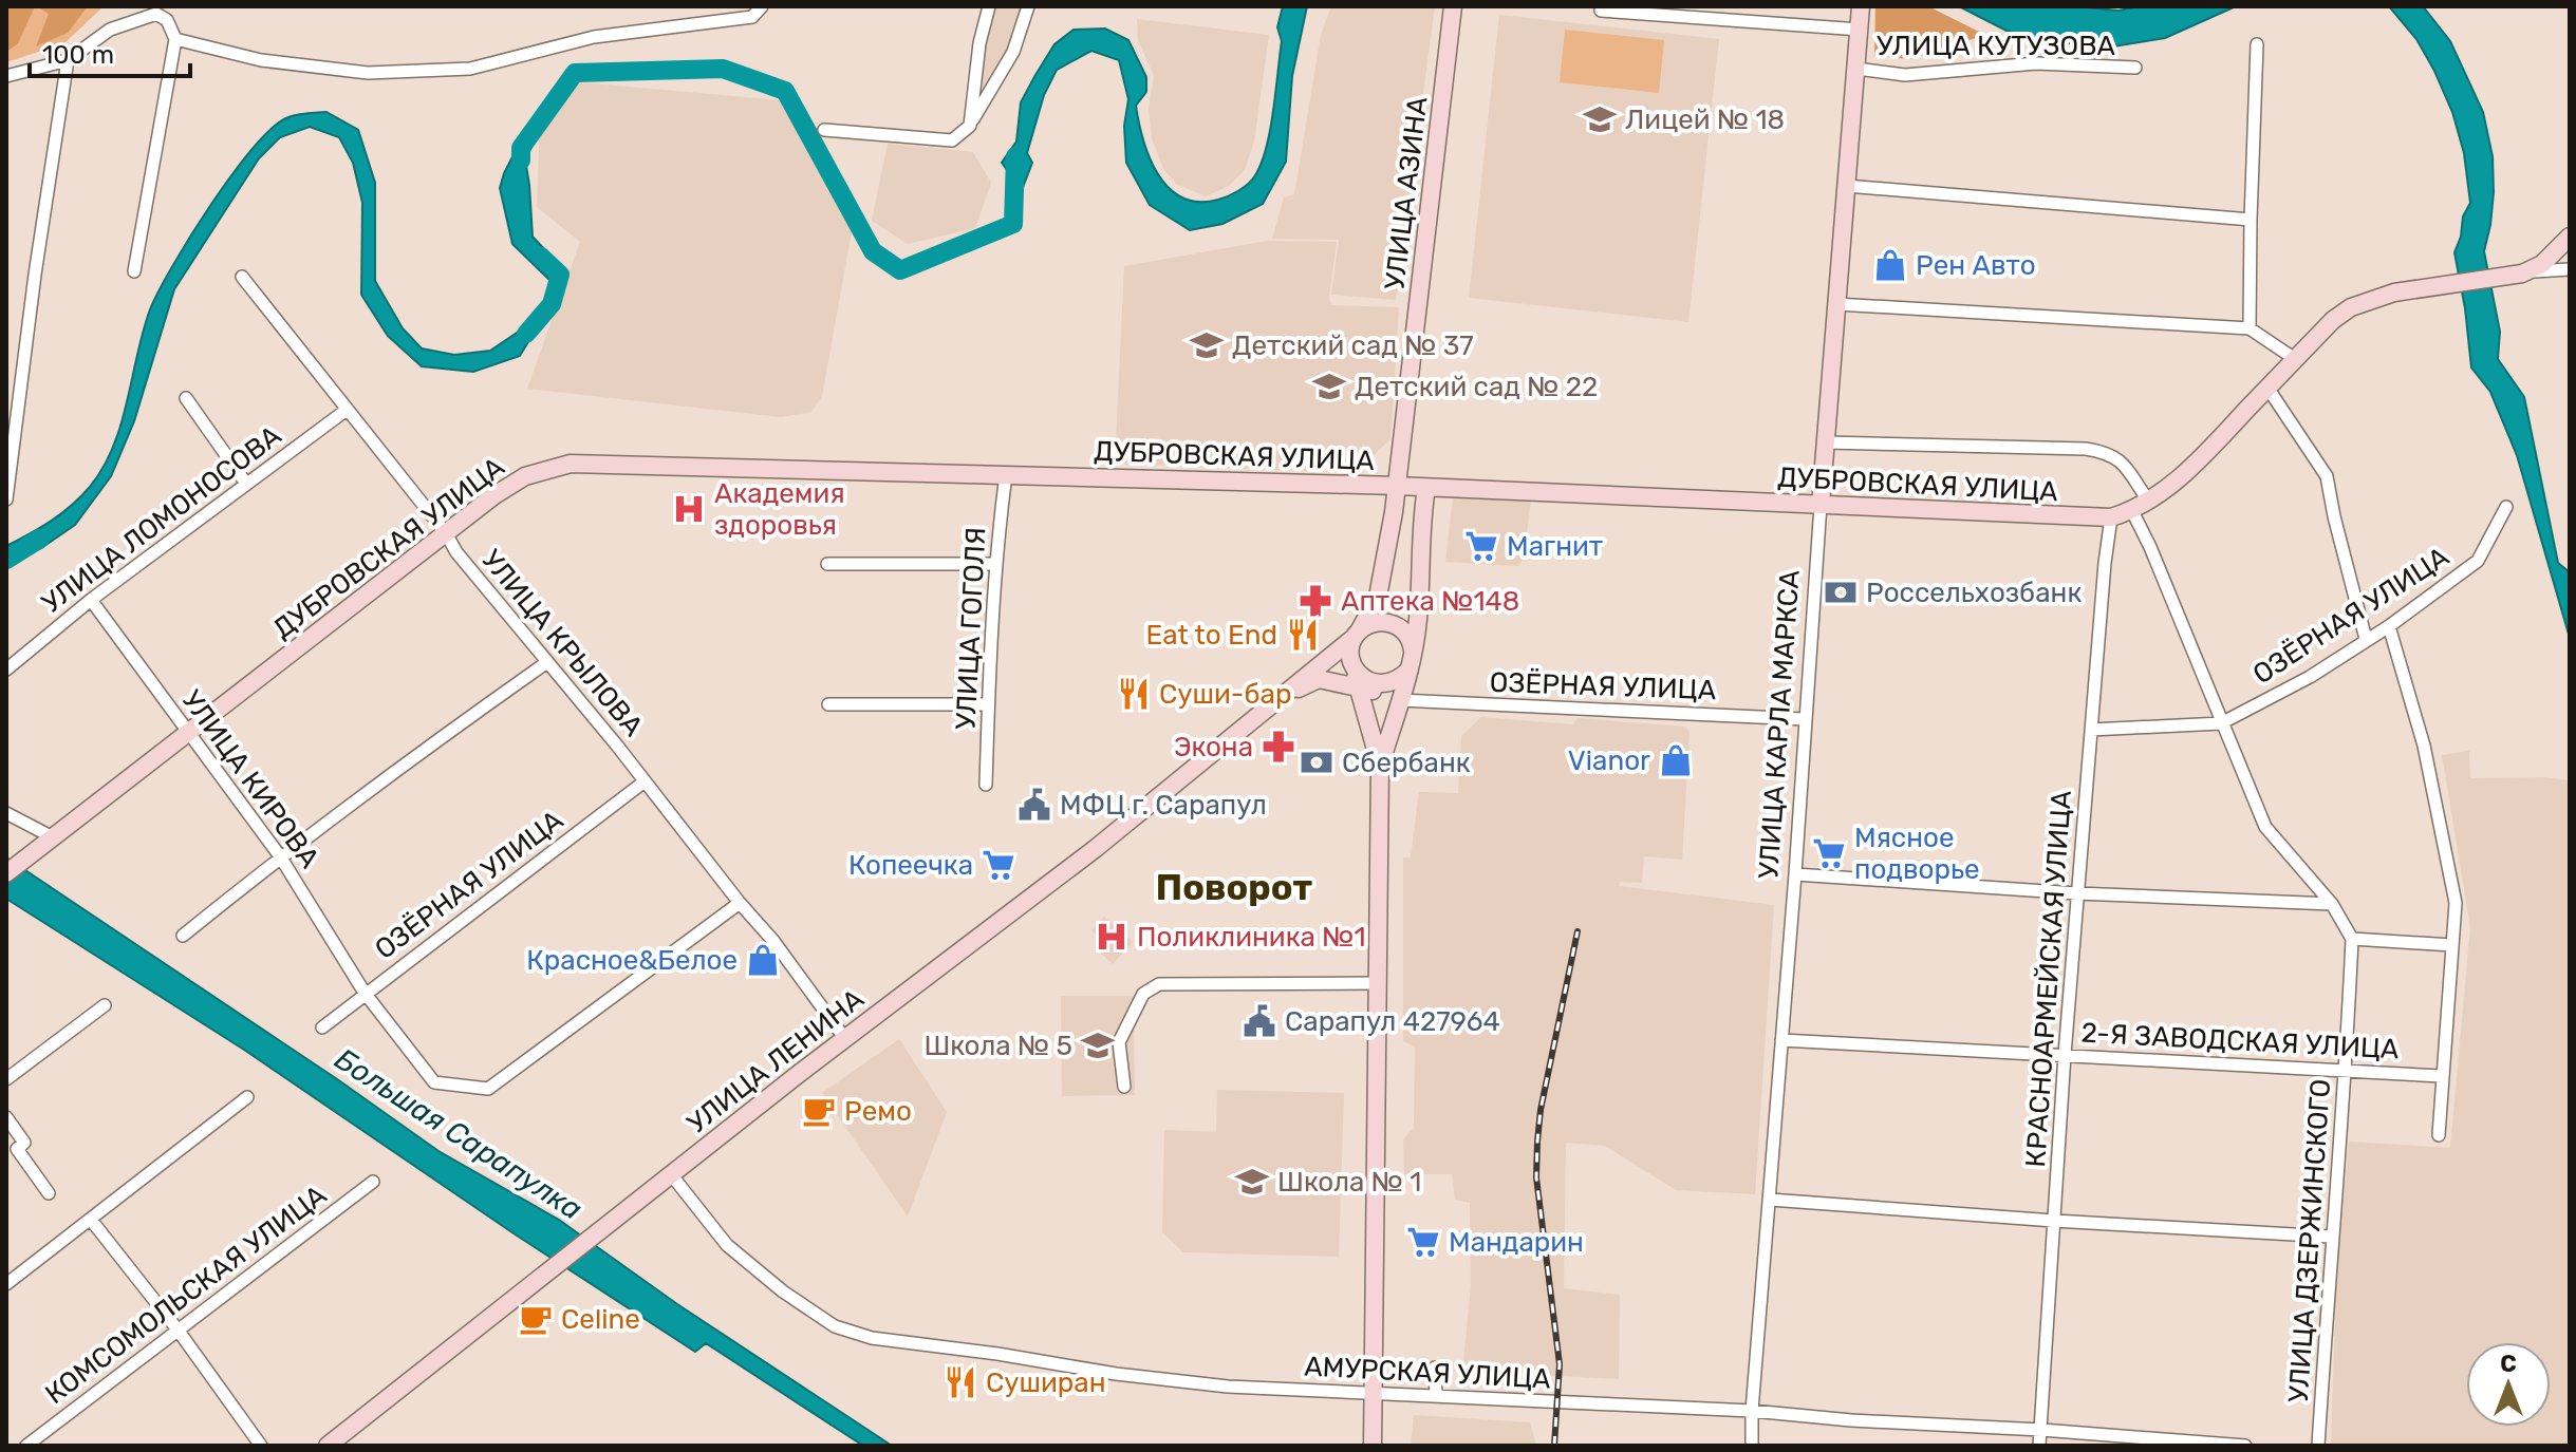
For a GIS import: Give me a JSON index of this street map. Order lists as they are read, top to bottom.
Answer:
{
  "streets": {
    "main road": [
      "УЛИЦА АЗИНА",
      "ДУБРОВСКАЯ УЛИЦА",
      "УЛИЦА КАРЛА МАРКСА",
      "УЛИЦА ЛЕНИНА"
    ],
    "street": [
      "УЛИЦА КУТУЗОВА",
      "УЛИЦА ЛОМОНОСОВА",
      "ОЗЁРНАЯ УЛИЦА",
      "УЛИЦА ГОГОЛЯ",
      "УЛИЦА КРЫЛОВА",
      "УЛИЦА КИРОВА",
      "КРАСНОАРМЕЙСКАЯ УЛИЦА",
      "2-Я ЗАВОДСКАЯ УЛИЦА",
      "УЛИЦА ДЗЕРЖИНСКОГО",
      "КОМСОМОЛЬСКАЯ УЛИЦА",
      "АМУРСКАЯ УЛИЦА"
    ]
  },
  "crossings": [
    ["УЛИЦА КУТУЗОВА", "УЛИЦА КАРЛА МАРКСА"],
    ["УЛИЦА АЗИНА", "ДУБРОВСКАЯ УЛИЦА"],
    ["УЛИЦА АЗИНА", "УЛИЦА ЛЕНИНА"],
    ["ДУБРОВСКАЯ УЛИЦА", "УЛИЦА ГОГОЛЯ"],
    ["ДУБРОВСКАЯ УЛИЦА", "УЛИЦА КРЫЛОВА"],
    ["ДУБРОВСКАЯ УЛИЦА", "УЛИЦА КАРЛА МАРКСА"],
    ["ДУБРОВСКАЯ УЛИЦА", "УЛИЦА КИРОВА"],
    ["ДУБРОВСКАЯ УЛИЦА", "КРАСНОАРМЕЙСКАЯ УЛИЦА"],
    ["УЛИЦА ЛОМОНОСОВА", "УЛИЦА КРЫЛОВА"],
    ["УЛИЦА ЛОМОНОСОВА", "УЛИЦА КИРОВА"],
    ["ОЗЁРНАЯ УЛИЦА", "УЛИЦА КРЫЛОВА"],
    ["ОЗЁРНАЯ УЛИЦА", "УЛИЦА КАРЛА МАРКСА"],
    ["ОЗЁРНАЯ УЛИЦА", "УЛИЦА КИРОВА"],
    ["ОЗЁРНАЯ УЛИЦА", "КРАСНОАРМЕЙСКАЯ УЛИЦА"],
    ["ОЗЁРНАЯ УЛИЦА", "УЛИЦА ЛЕНИНА"],
    ["УЛИЦА КРЫЛОВА", "УЛИЦА ЛЕНИНА"],
    ["УЛИЦА КАРЛА МАРКСА", "2-Я ЗАВОДСКАЯ УЛИЦА"],
    ["УЛИЦА КАРЛА МАРКСА", "АМУРСКАЯ УЛИЦА"],
    ["КРАСНОАРМЕЙСКАЯ УЛИЦА", "2-Я ЗАВОДСКАЯ УЛИЦА"],
    ["КРАСНОАРМЕЙСКАЯ УЛИЦА", "АМУРСКАЯ УЛИЦА"],
    ["2-Я ЗАВОДСКАЯ УЛИЦА", "УЛИЦА ДЗЕРЖИНСКОГО"],
    ["УЛИЦА ЛЕНИНА", "АМУРСКАЯ УЛИЦА"]
  ],
  "districts": ["Поворот"],
  "water": ["Большая Сарапулка"],
  "places": {
    "school or university": [
      "Лицей № 18",
      "Детский сад № 37",
      "Детский сад № 22",
      "Школа № 5",
      "Школа № 1"
    ],
    "shop": ["Рен Авто", "Vianor", "Красное&Белое"],
    "hospital": ["Академия здоровья", "Поликлиника №1"],
    "supermarket": [
      "Магнит",
      "Мясное подворье",
      "Копеечка",
      "Мандарин"
    ],
    "bank": ["Россельхозбанк", "Сбербанк"],
    "pharmacy": ["Аптека №148", "Экона"],
    "restaurant": ["Eat to End", "Суши-бар", "Суширан"],
    "public building": ["МФЦ г. Сарапул", "Сарапул 427964"],
    "cafe": ["Ремо", "Celine"]
  },
  "scale_bar": "100 m",
  "north": "top"
}
